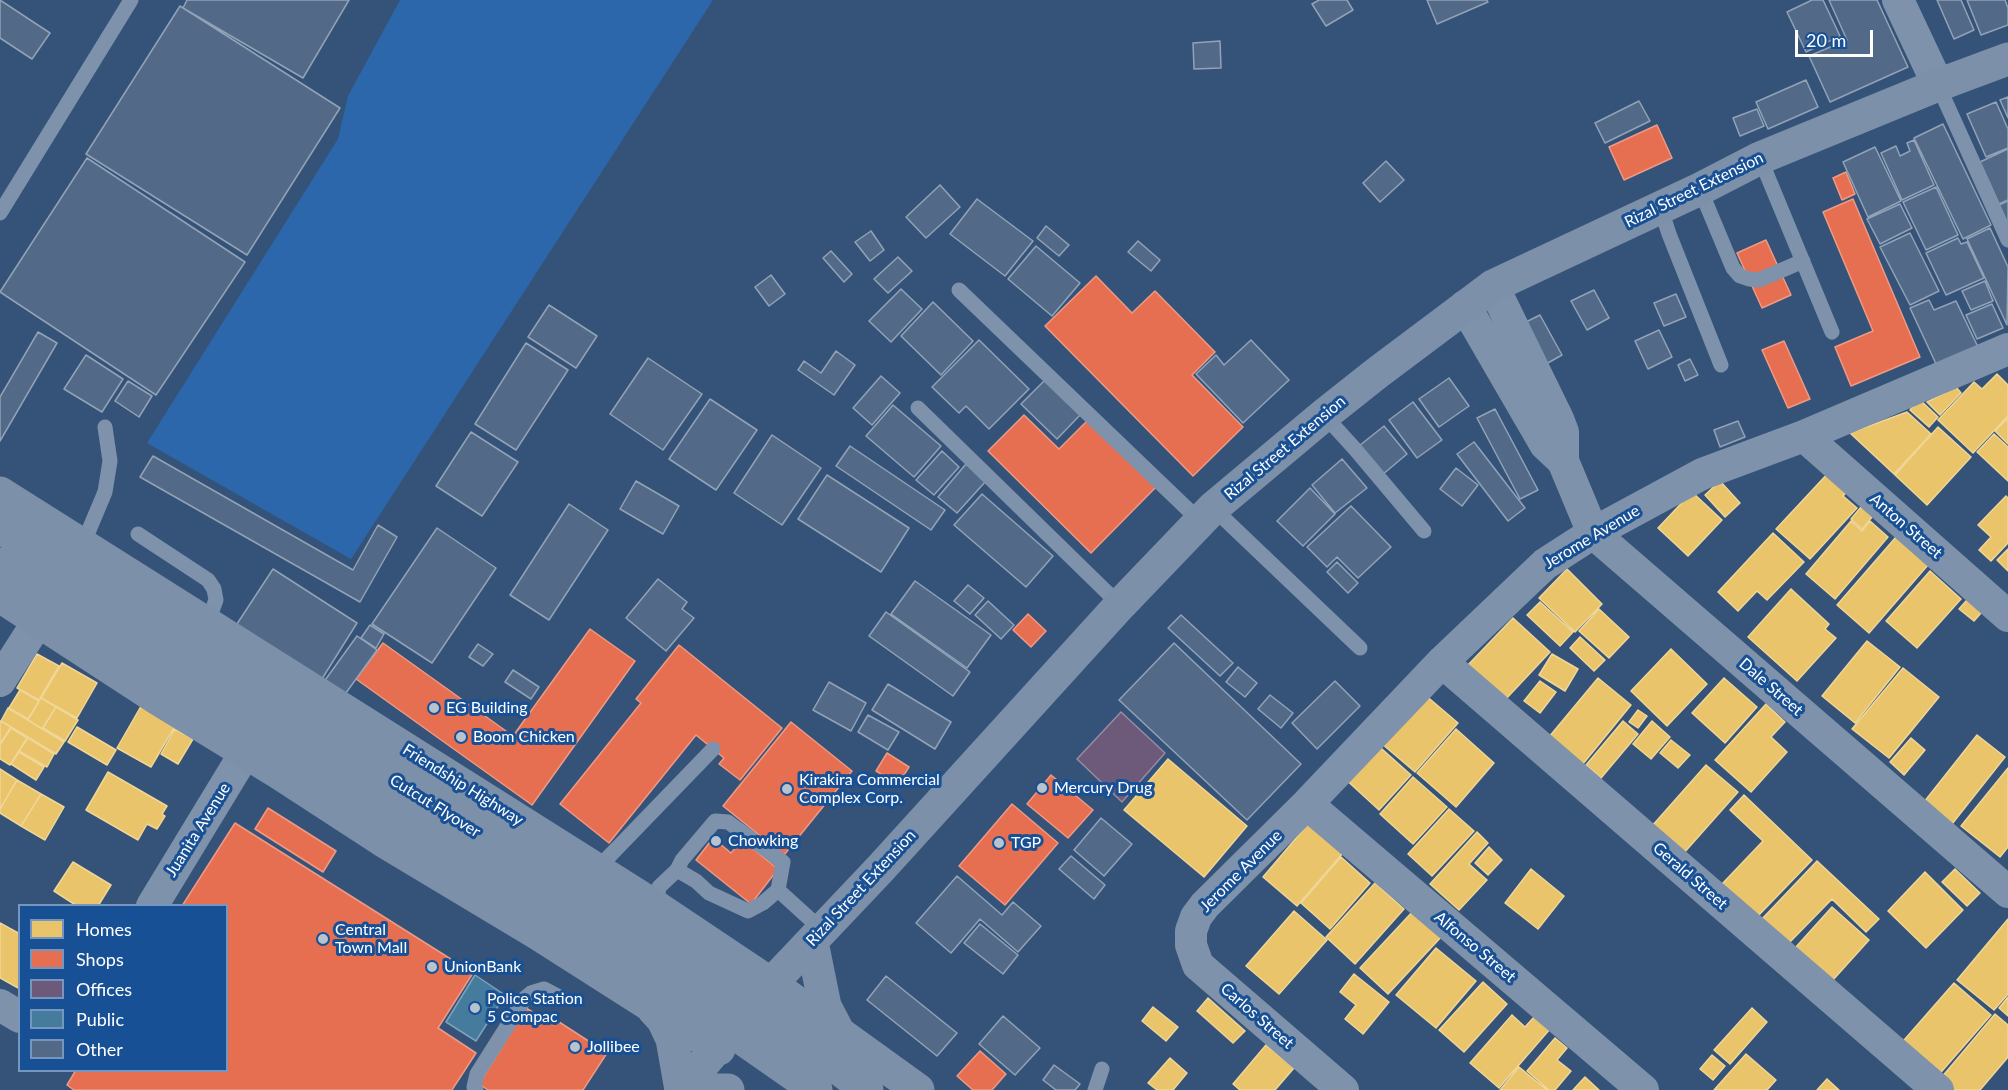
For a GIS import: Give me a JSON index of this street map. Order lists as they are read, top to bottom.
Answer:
{
  "streets": {
    "main road": ["Rizal Street Extension", "Friendship Highway", "Cutcut Flyover"],
    "street": [
      "Anton Street",
      "Jerome Avenue",
      "Dale Street",
      "Juanita Avenue",
      "Gerald Street",
      "Alfonso Street",
      "Carlos Street"
    ]
  },
  "crossings": [
    ["Rizal Street Extension", "Dale Street"],
    ["Rizal Street Extension", "Friendship Highway"],
    ["Anton Street", "Jerome Avenue"],
    ["Jerome Avenue", "Dale Street"],
    ["Jerome Avenue", "Gerald Street"],
    ["Jerome Avenue", "Alfonso Street"],
    ["Jerome Avenue", "Carlos Street"]
  ],
  "places": [
    "EG Building",
    "Boom Chicken",
    "Mercury Drug",
    "Kirakira Commercial Complex Corp.",
    "Chowking",
    "TGP",
    "Central Town Mall",
    "UnionBank",
    "Police Station 5 Compac",
    "Jollibee"
  ],
  "legend": [
    "Homes",
    "Shops",
    "Offices",
    "Public",
    "Other"
  ],
  "scale_bar": "20 m"
}
